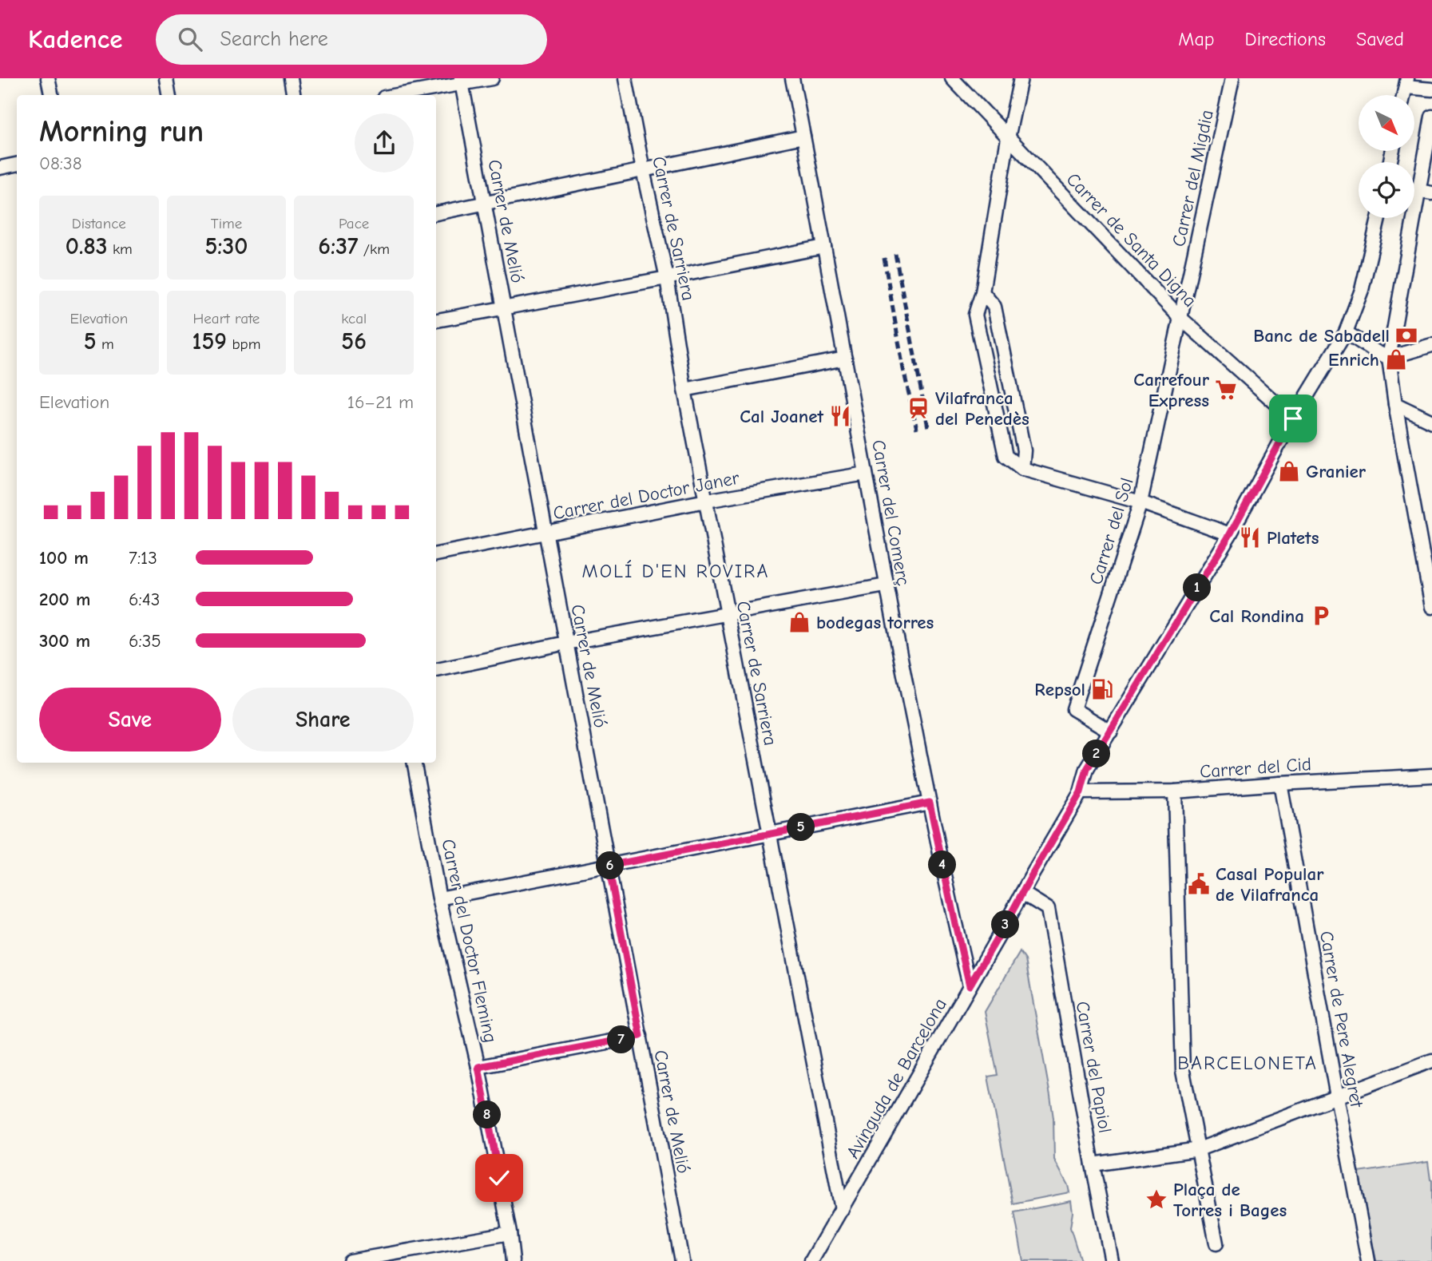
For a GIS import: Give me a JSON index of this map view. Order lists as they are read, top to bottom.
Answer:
{
  "streets": {
    "street": [
      "Carrer del Migdia",
      "Carrer de Melió",
      "Carrer de Sarriera",
      "Carrer de Santa Digna",
      "Carrer del Doctor Janer",
      "Carrer del Comerç",
      "Carrer del Sol",
      "Carrer del Cid",
      "Carrer del Doctor Fleming",
      "Carrer de Pere Alegret",
      "Carrer del Papiol",
      "Avinguda de Barcelona"
    ]
  },
  "crossings": [
    ["Carrer del Migdia", "Carrer de Santa Digna"],
    ["Carrer del Migdia", "Carrer del Sol"],
    ["Carrer de Melió", "Carrer del Doctor Janer"],
    ["Carrer de Sarriera", "Carrer del Doctor Janer"],
    ["Carrer de Sarriera", "Avinguda de Barcelona"],
    ["Carrer de Santa Digna", "Carrer del Sol"],
    ["Carrer de Santa Digna", "Avinguda de Barcelona"],
    ["Carrer del Doctor Janer", "Carrer del Comerç"],
    ["Carrer del Comerç", "Avinguda de Barcelona"],
    ["Carrer del Sol", "Avinguda de Barcelona"],
    ["Carrer del Cid", "Carrer de Pere Alegret"],
    ["Carrer del Cid", "Avinguda de Barcelona"],
    ["Carrer del Papiol", "Avinguda de Barcelona"]
  ],
  "districts": ["MOLÍ D'EN ROVIRA", "BARCELONETA"],
  "places": {
    "bank": ["Banc de Sabadell"],
    "shop": ["Enrich", "Granier", "bodegas torres"],
    "supermarket": ["Carrefour Express"],
    "station": ["Vilafranca del Penedès"],
    "restaurant": ["Cal Joanet", "Platets"],
    "parking": ["Cal Rondina"],
    "fuel station": ["Repsol"],
    "public building": ["Casal Popular de Vilafranca"],
    "place": ["Plaça de Torres i Bages"]
  },
  "north": "bottom right",
  "page": {
    "header": "Kadence",
    "search": "Search here",
    "nav": ["Map", "Directions", "Saved"],
    "heading": ["Morning run", "08:38"],
    "stats": [
      ["Distance", "0.83 km"],
      ["Time", "5:30"],
      ["Pace", "6:37 /km"],
      ["Elevation", "5 m"],
      ["Heart rate", "159 bpm"],
      ["kcal", "56"]
    ],
    "chart": ["Elevation", "16–21 m"],
    "list": [
      {
        "name": "100 m",
        "note": "7:13"
      },
      {
        "name": "200 m",
        "note": "6:43"
      },
      {
        "name": "300 m",
        "note": "6:35"
      }
    ],
    "pins": [
      "1",
      "2",
      "5",
      "4",
      "6",
      "3",
      "7",
      "8"
    ],
    "buttons": ["Save", "Share"]
  }
}
